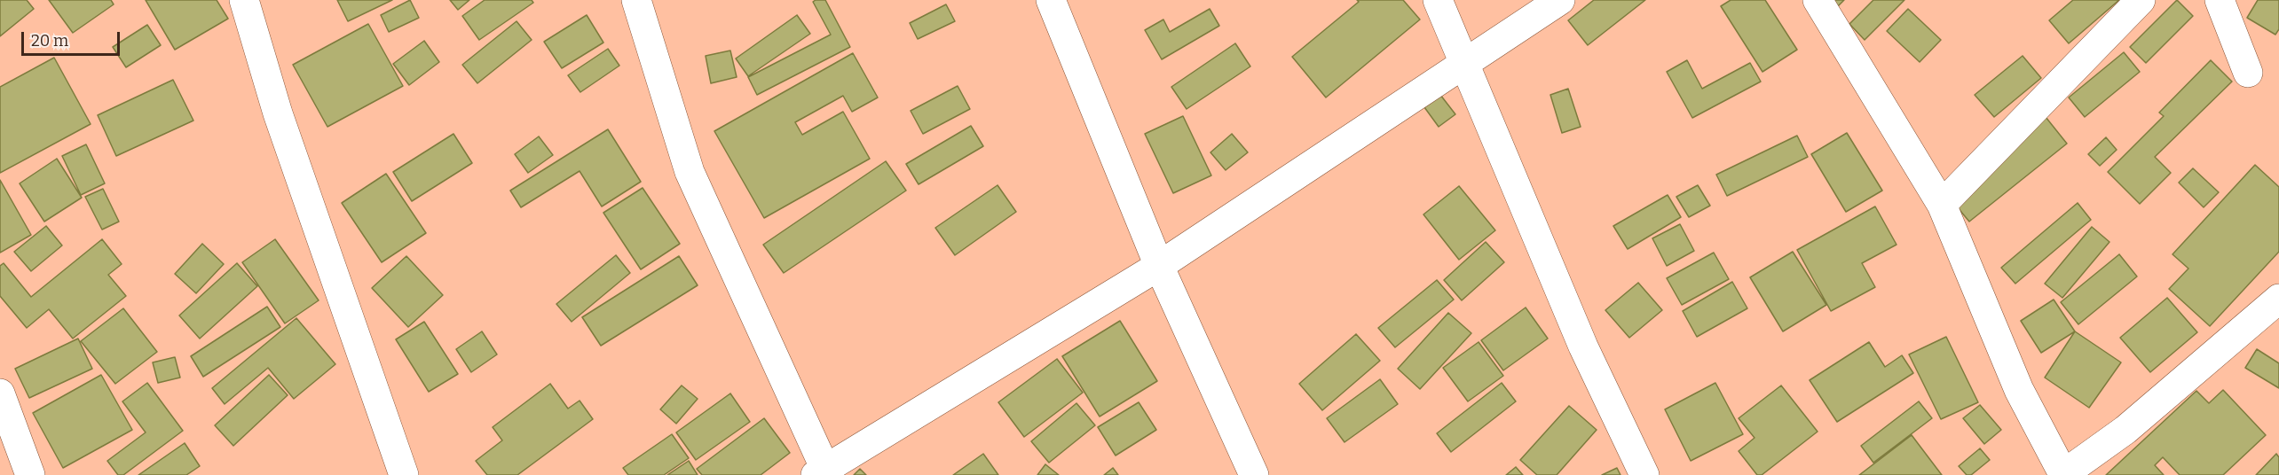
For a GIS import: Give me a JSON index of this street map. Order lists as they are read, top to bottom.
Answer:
{
  "scale_bar": "20 m"
}
